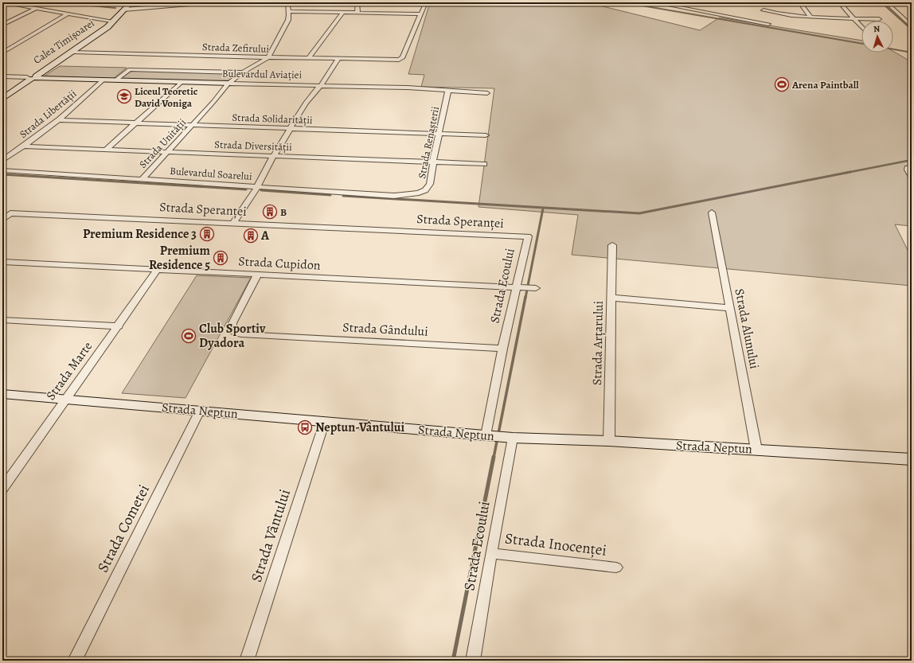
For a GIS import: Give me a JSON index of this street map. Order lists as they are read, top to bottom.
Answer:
{
  "streets": {
    "main road": ["Calea Timișoarei", "Bulevardul Aviației", "Strada Neptun"],
    "street": [
      "Strada Zefirului",
      "Strada Libertății",
      "Strada Solidarității",
      "Strada Renașterii",
      "Strada Unității",
      "Strada Diversității",
      "Bulevardul Soarelui",
      "Strada Speranței",
      "Strada Cupidon",
      "Strada Ecoului",
      "Strada Alunului",
      "Strada Gândului",
      "Strada Arțarului",
      "Strada Marte",
      "Strada Cometei",
      "Strada Vântului",
      "Strada Inocenței"
    ]
  },
  "crossings": [
    ["Calea Timișoarei", "Strada Zefirului"],
    ["Calea Timișoarei", "Bulevardul Aviației"],
    ["Strada Zefirului", "Strada Unității"],
    ["Bulevardul Aviației", "Strada Libertății"],
    ["Bulevardul Aviației", "Strada Renașterii"],
    ["Bulevardul Aviației", "Strada Unității"],
    ["Strada Libertății", "Strada Solidarității"],
    ["Strada Libertății", "Strada Diversității"],
    ["Strada Solidarității", "Strada Renașterii"],
    ["Strada Solidarității", "Strada Unității"],
    ["Strada Renașterii", "Strada Diversității"],
    ["Strada Renașterii", "Bulevardul Soarelui"],
    ["Strada Unității", "Strada Diversității"],
    ["Strada Unității", "Bulevardul Soarelui"],
    ["Strada Speranței", "Strada Ecoului"],
    ["Strada Cupidon", "Strada Ecoului"],
    ["Strada Cupidon", "Strada Gândului"],
    ["Strada Cupidon", "Strada Marte"],
    ["Strada Ecoului", "Strada Gândului"],
    ["Strada Ecoului", "Strada Neptun"],
    ["Strada Ecoului", "Strada Inocenței"],
    ["Strada Alunului", "Strada Neptun"],
    ["Strada Arțarului", "Strada Neptun"],
    ["Strada Marte", "Strada Neptun"],
    ["Strada Neptun", "Strada Cometei"],
    ["Strada Neptun", "Strada Vântului"]
  ],
  "places": {
    "sports": ["Arena Paintball", "Club Sportiv Dyadora"],
    "school or university": ["Liceul Teoretic David Voniga"],
    "building": [
      "B",
      "Premium Residence 3",
      "A",
      "Premium Residence 5"
    ],
    "bus stop": ["Neptun-Vântului"]
  },
  "north": "top"
}
